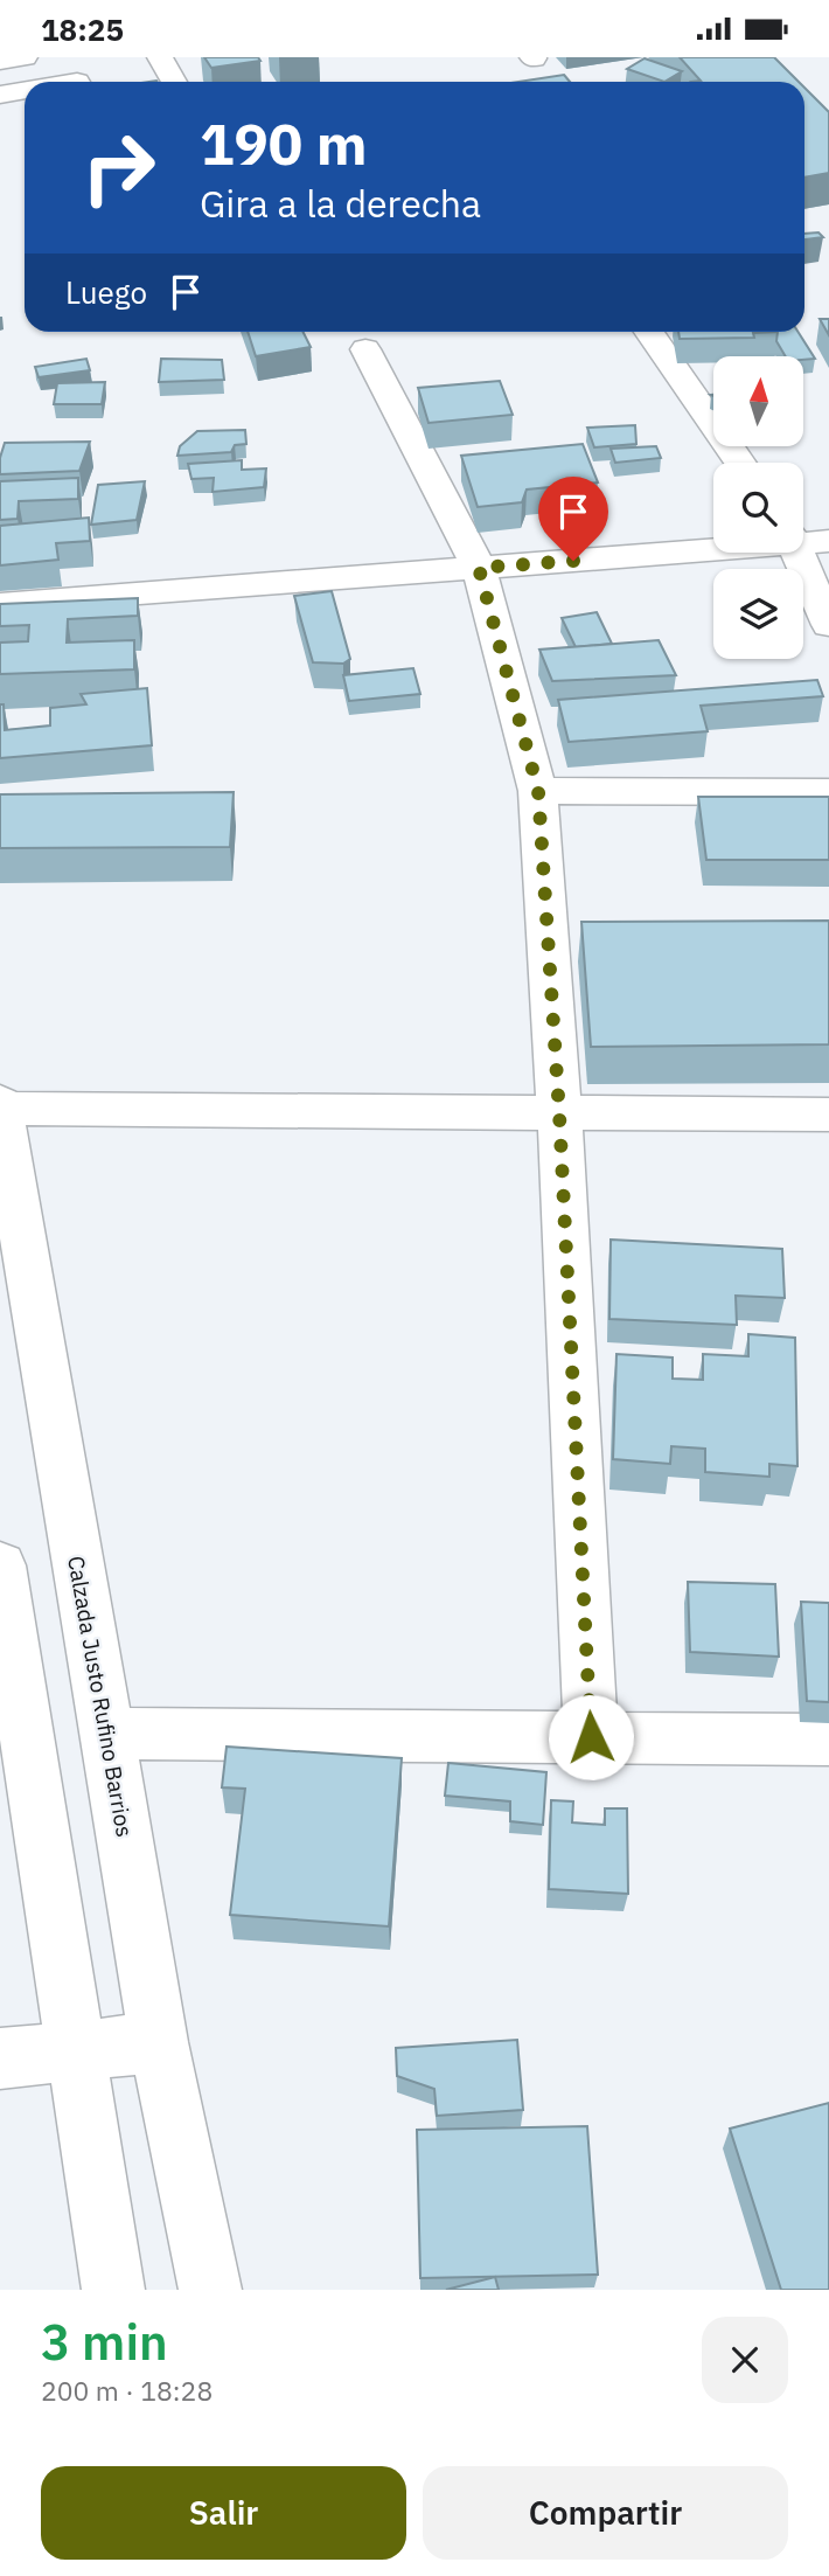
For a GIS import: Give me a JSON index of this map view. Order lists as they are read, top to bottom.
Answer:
{
  "streets": {
    "street": ["Calzada Justo Rufino Barrios"]
  },
  "north": "top",
  "page": {
    "status": "18:25",
    "turn": ["190 m", "Gira a la derecha"],
    "then": "Luego",
    "heading": ["3 min", "200 m · 18:28"],
    "buttons": ["Salir", "Compartir"]
  }
}
